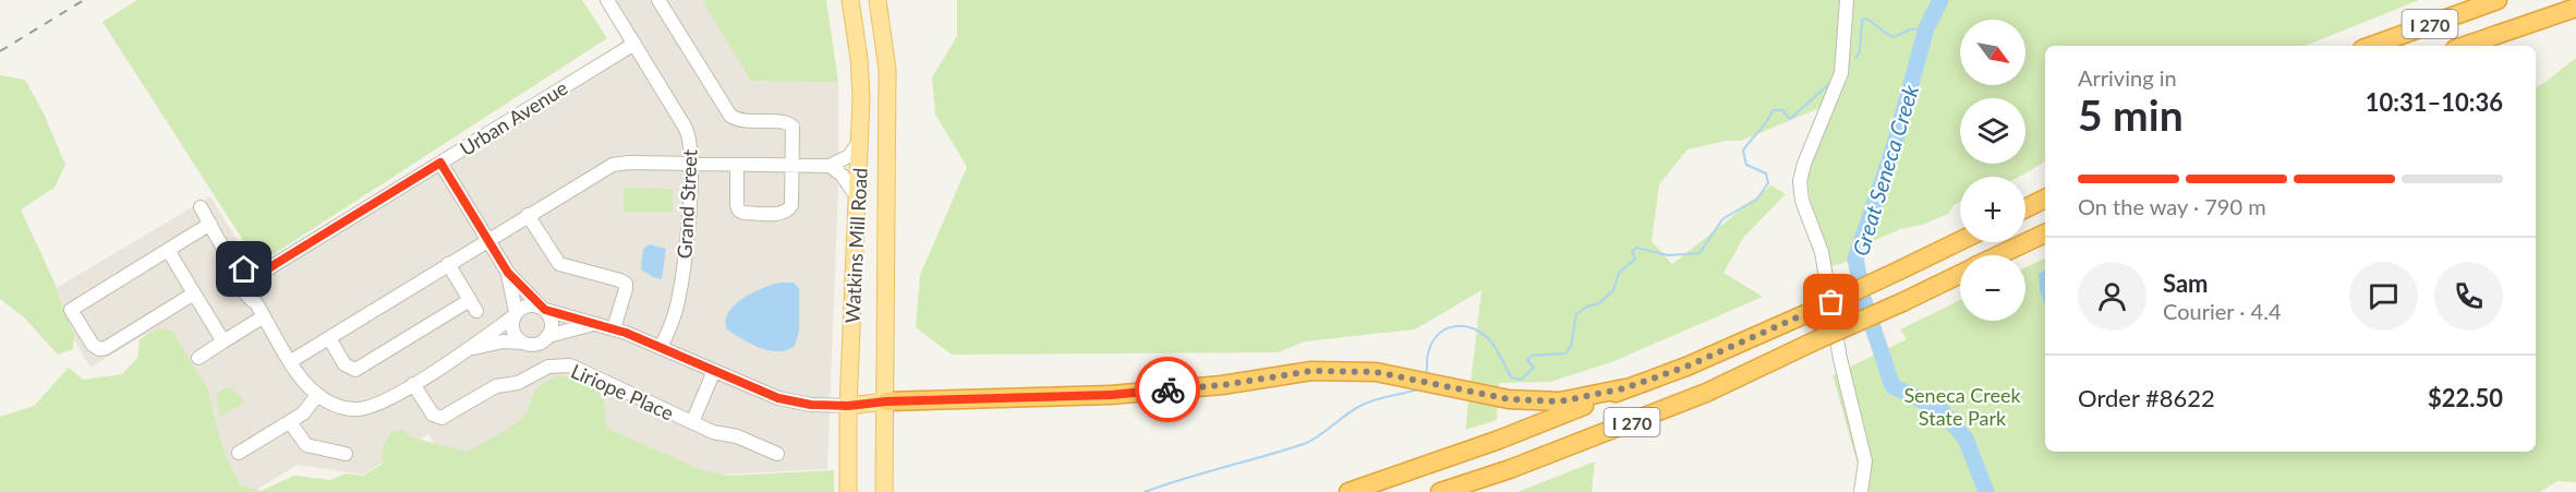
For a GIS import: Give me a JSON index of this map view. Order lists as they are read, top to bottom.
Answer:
{
  "streets": {
    "highway": ["I 270"],
    "main road": ["Watkins Mill Road"],
    "street": ["Urban Avenue", "Grand Street", "Liriope Place"]
  },
  "crossings": [
    ["Urban Avenue", "Grand Street"]
  ],
  "water": ["Great Seneca Creek"],
  "parks": ["Seneca Creek State Park"],
  "north": "bottom right",
  "page": {
    "map_buttons": ["+", "−"],
    "heading": ["5 min", "Arriving in", "10:31–10:36"],
    "panel": [
      "Sam",
      "Courier · 4.4",
      "Order #8622",
      "$22.50"
    ],
    "bar": "On the way · 790 m"
  }
}
